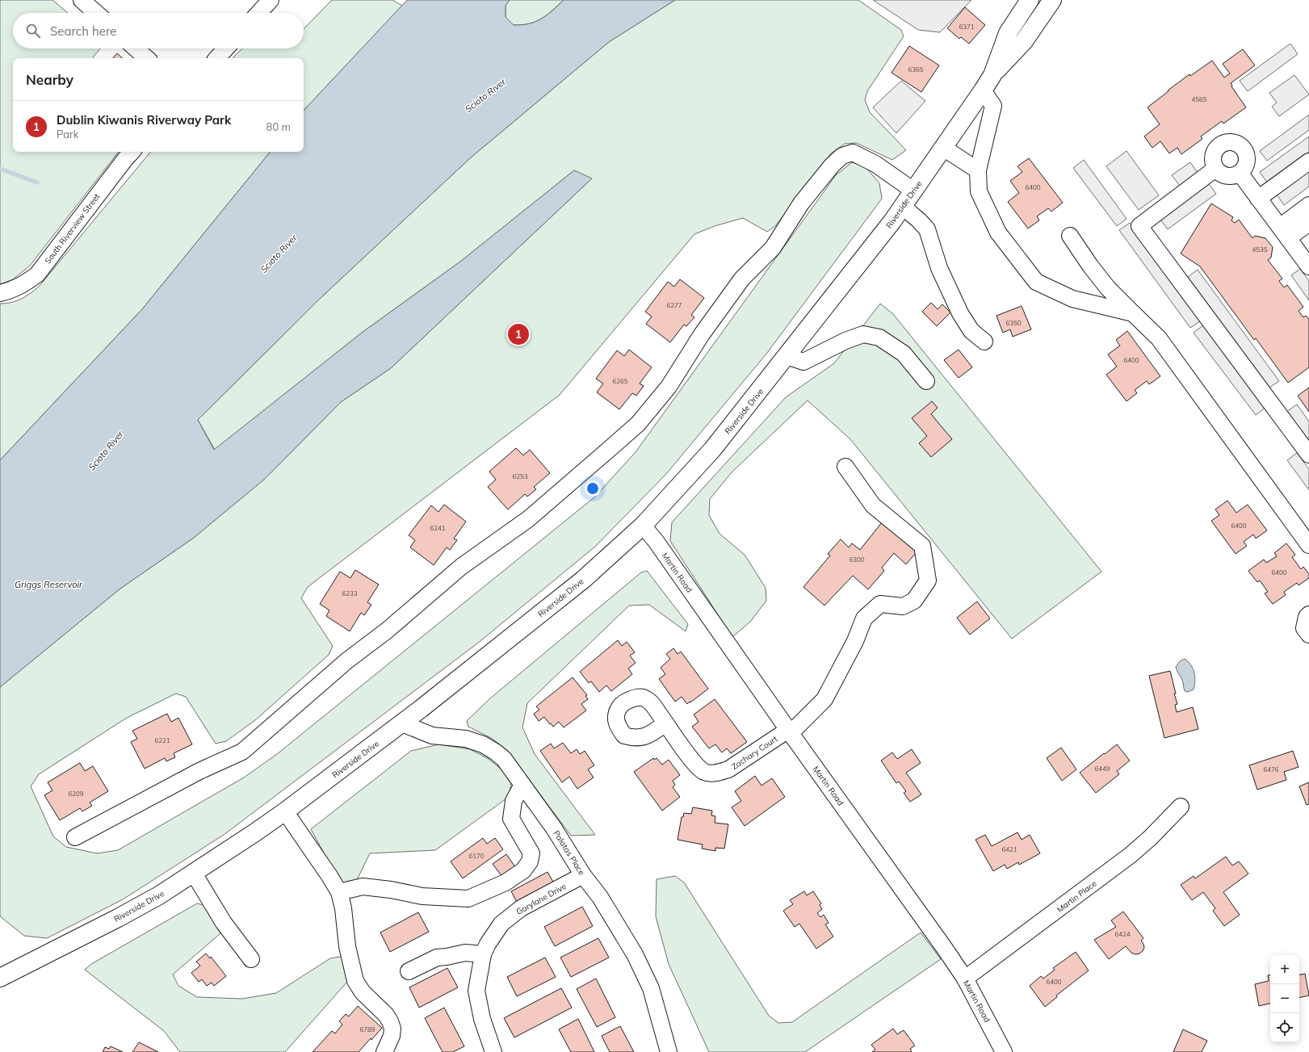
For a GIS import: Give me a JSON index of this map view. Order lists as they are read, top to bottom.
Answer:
{
  "streets": {
    "main road": ["Riverside Drive"],
    "street": [
      "South Riverview Street",
      "Martin Road",
      "Zachary Court",
      "Palatas Place",
      "Martin Place",
      "Garylane Drive"
    ]
  },
  "crossings": [
    ["Riverside Drive", "Martin Road"],
    ["Riverside Drive", "Palatas Place"],
    ["Martin Road", "Zachary Court"],
    ["Martin Road", "Martin Place"],
    ["Palatas Place", "Garylane Drive"]
  ],
  "water": ["Scioto River", "Griggs Reservoir"],
  "house_numbers": [
    "6371",
    "6365",
    "4565",
    "6400",
    "4535",
    "6277",
    "6350",
    "6400",
    "6265",
    "6253",
    "6400",
    "6241",
    "6300",
    "6400",
    "6233",
    "6221",
    "6449",
    "6476",
    "6209",
    "6421",
    "6170",
    "6424",
    "6400",
    "6789"
  ],
  "page": {
    "search": "Search here",
    "heading": "Nearby",
    "list": [
      {
        "mark": "1",
        "name": "Dublin Kiwanis Riverway Park",
        "note": "Park",
        "value": "80 m"
      }
    ],
    "pins": "1",
    "map_buttons": ["+", "−"]
  }
}
